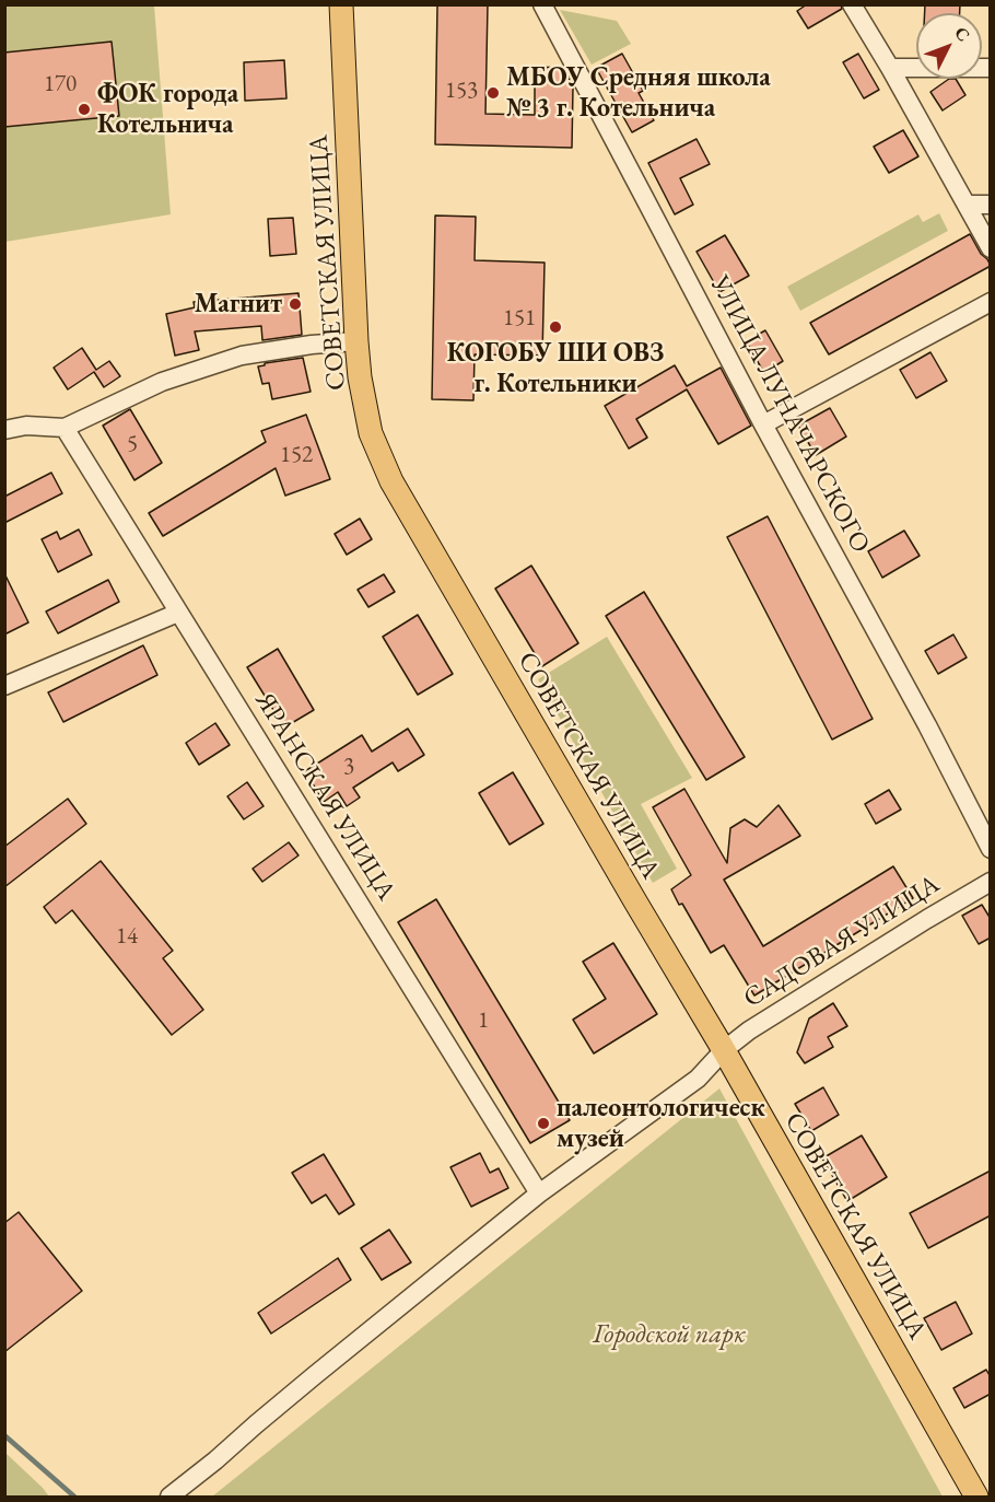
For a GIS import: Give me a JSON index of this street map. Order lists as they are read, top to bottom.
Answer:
{
  "streets": {
    "main road": ["СОВЕТСКАЯ УЛИЦА"],
    "street": ["УЛИЦА ЛУНАЧАРСКОГО", "ЯРАНСКАЯ УЛИЦА", "САДОВАЯ УЛИЦА"]
  },
  "crossings": [
    ["СОВЕТСКАЯ УЛИЦА", "САДОВАЯ УЛИЦА"],
    ["ЯРАНСКАЯ УЛИЦА", "САДОВАЯ УЛИЦА"]
  ],
  "parks": ["Городской парк"],
  "places": [
    "МБОУ Средняя школа № 3 г. Котельнича",
    "ФОК города Котельнича",
    "Магнит",
    "КОГОБУ ШИ ОВЗ г. Котельники",
    "палеонтологическ музей"
  ],
  "house_numbers": [
    "170",
    "153",
    "151",
    "5",
    "152",
    "3",
    "14",
    "1"
  ],
  "north": "top right"
}
